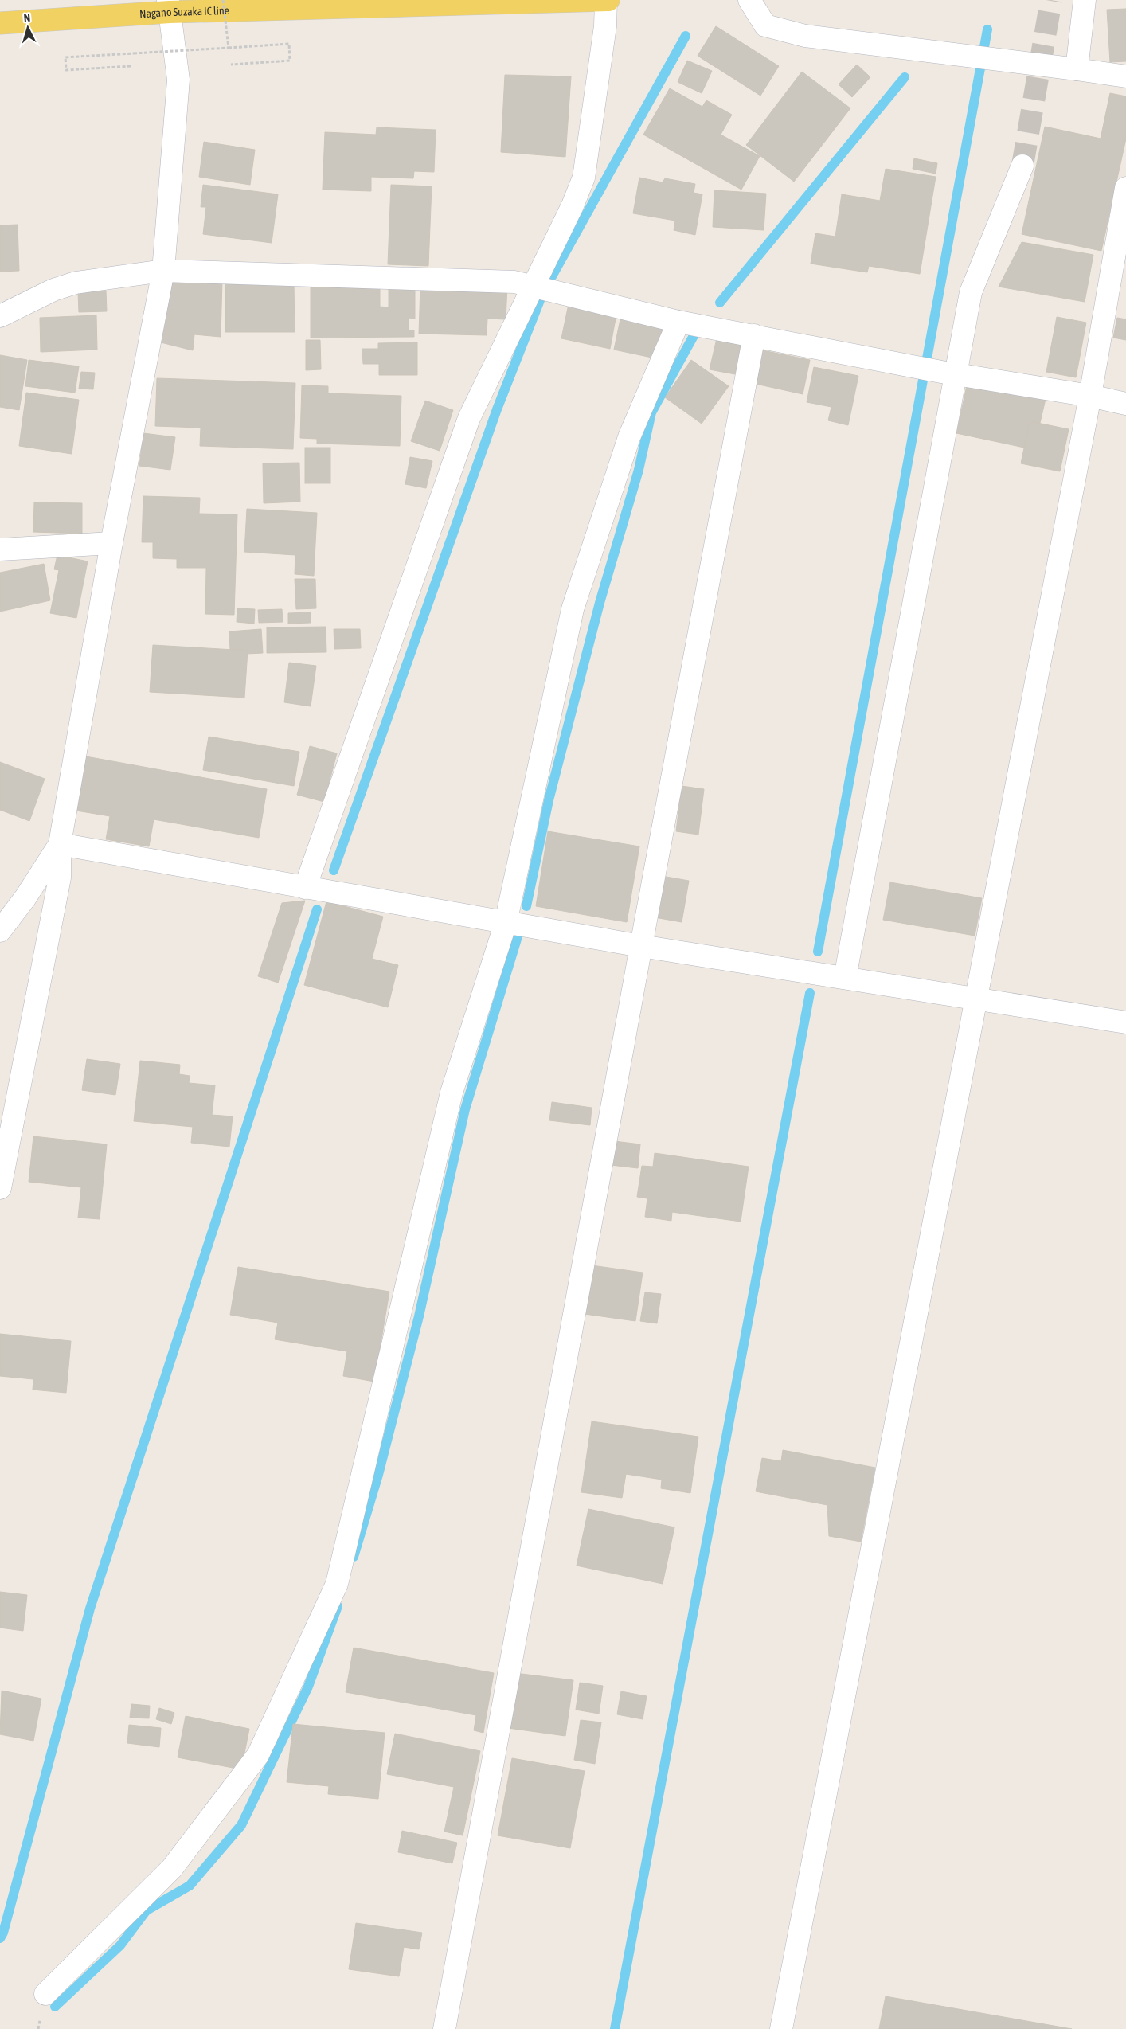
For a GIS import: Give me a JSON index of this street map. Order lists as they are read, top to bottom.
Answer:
{
  "streets": {
    "main road": ["Nagano Suzaka IC line"]
  },
  "north": "top"
}
